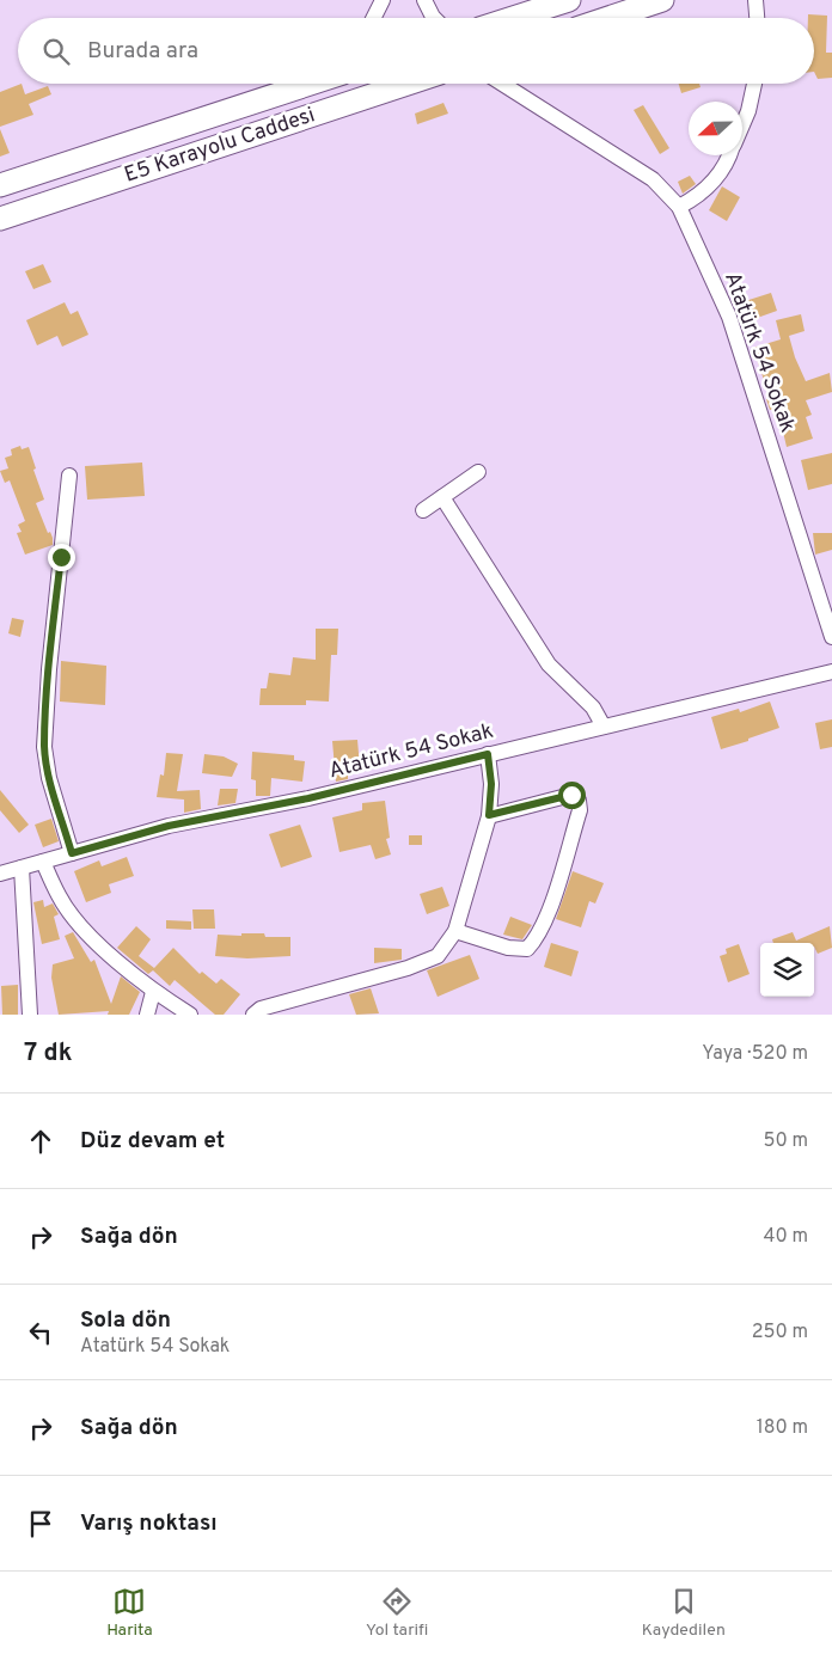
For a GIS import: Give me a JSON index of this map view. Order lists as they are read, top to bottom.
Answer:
{
  "streets": {
    "highway": ["E5 Karayolu Caddesi"],
    "street": ["Atatürk 54 Sokak"]
  },
  "north": "left",
  "page": {
    "search": "Burada ara",
    "heading": ["7 dk", "Yaya · 520 m"],
    "list": [
      ["Düz devam et", "50 m"],
      ["Sağa dön", "40 m"],
      ["Sola dön", "Atatürk 54 Sokak", "250 m"],
      ["Sağa dön", "180 m"],
      "Varış noktası"
    ],
    "nav": ["Harita", "Yol tarifi", "Kaydedilen"]
  }
}
